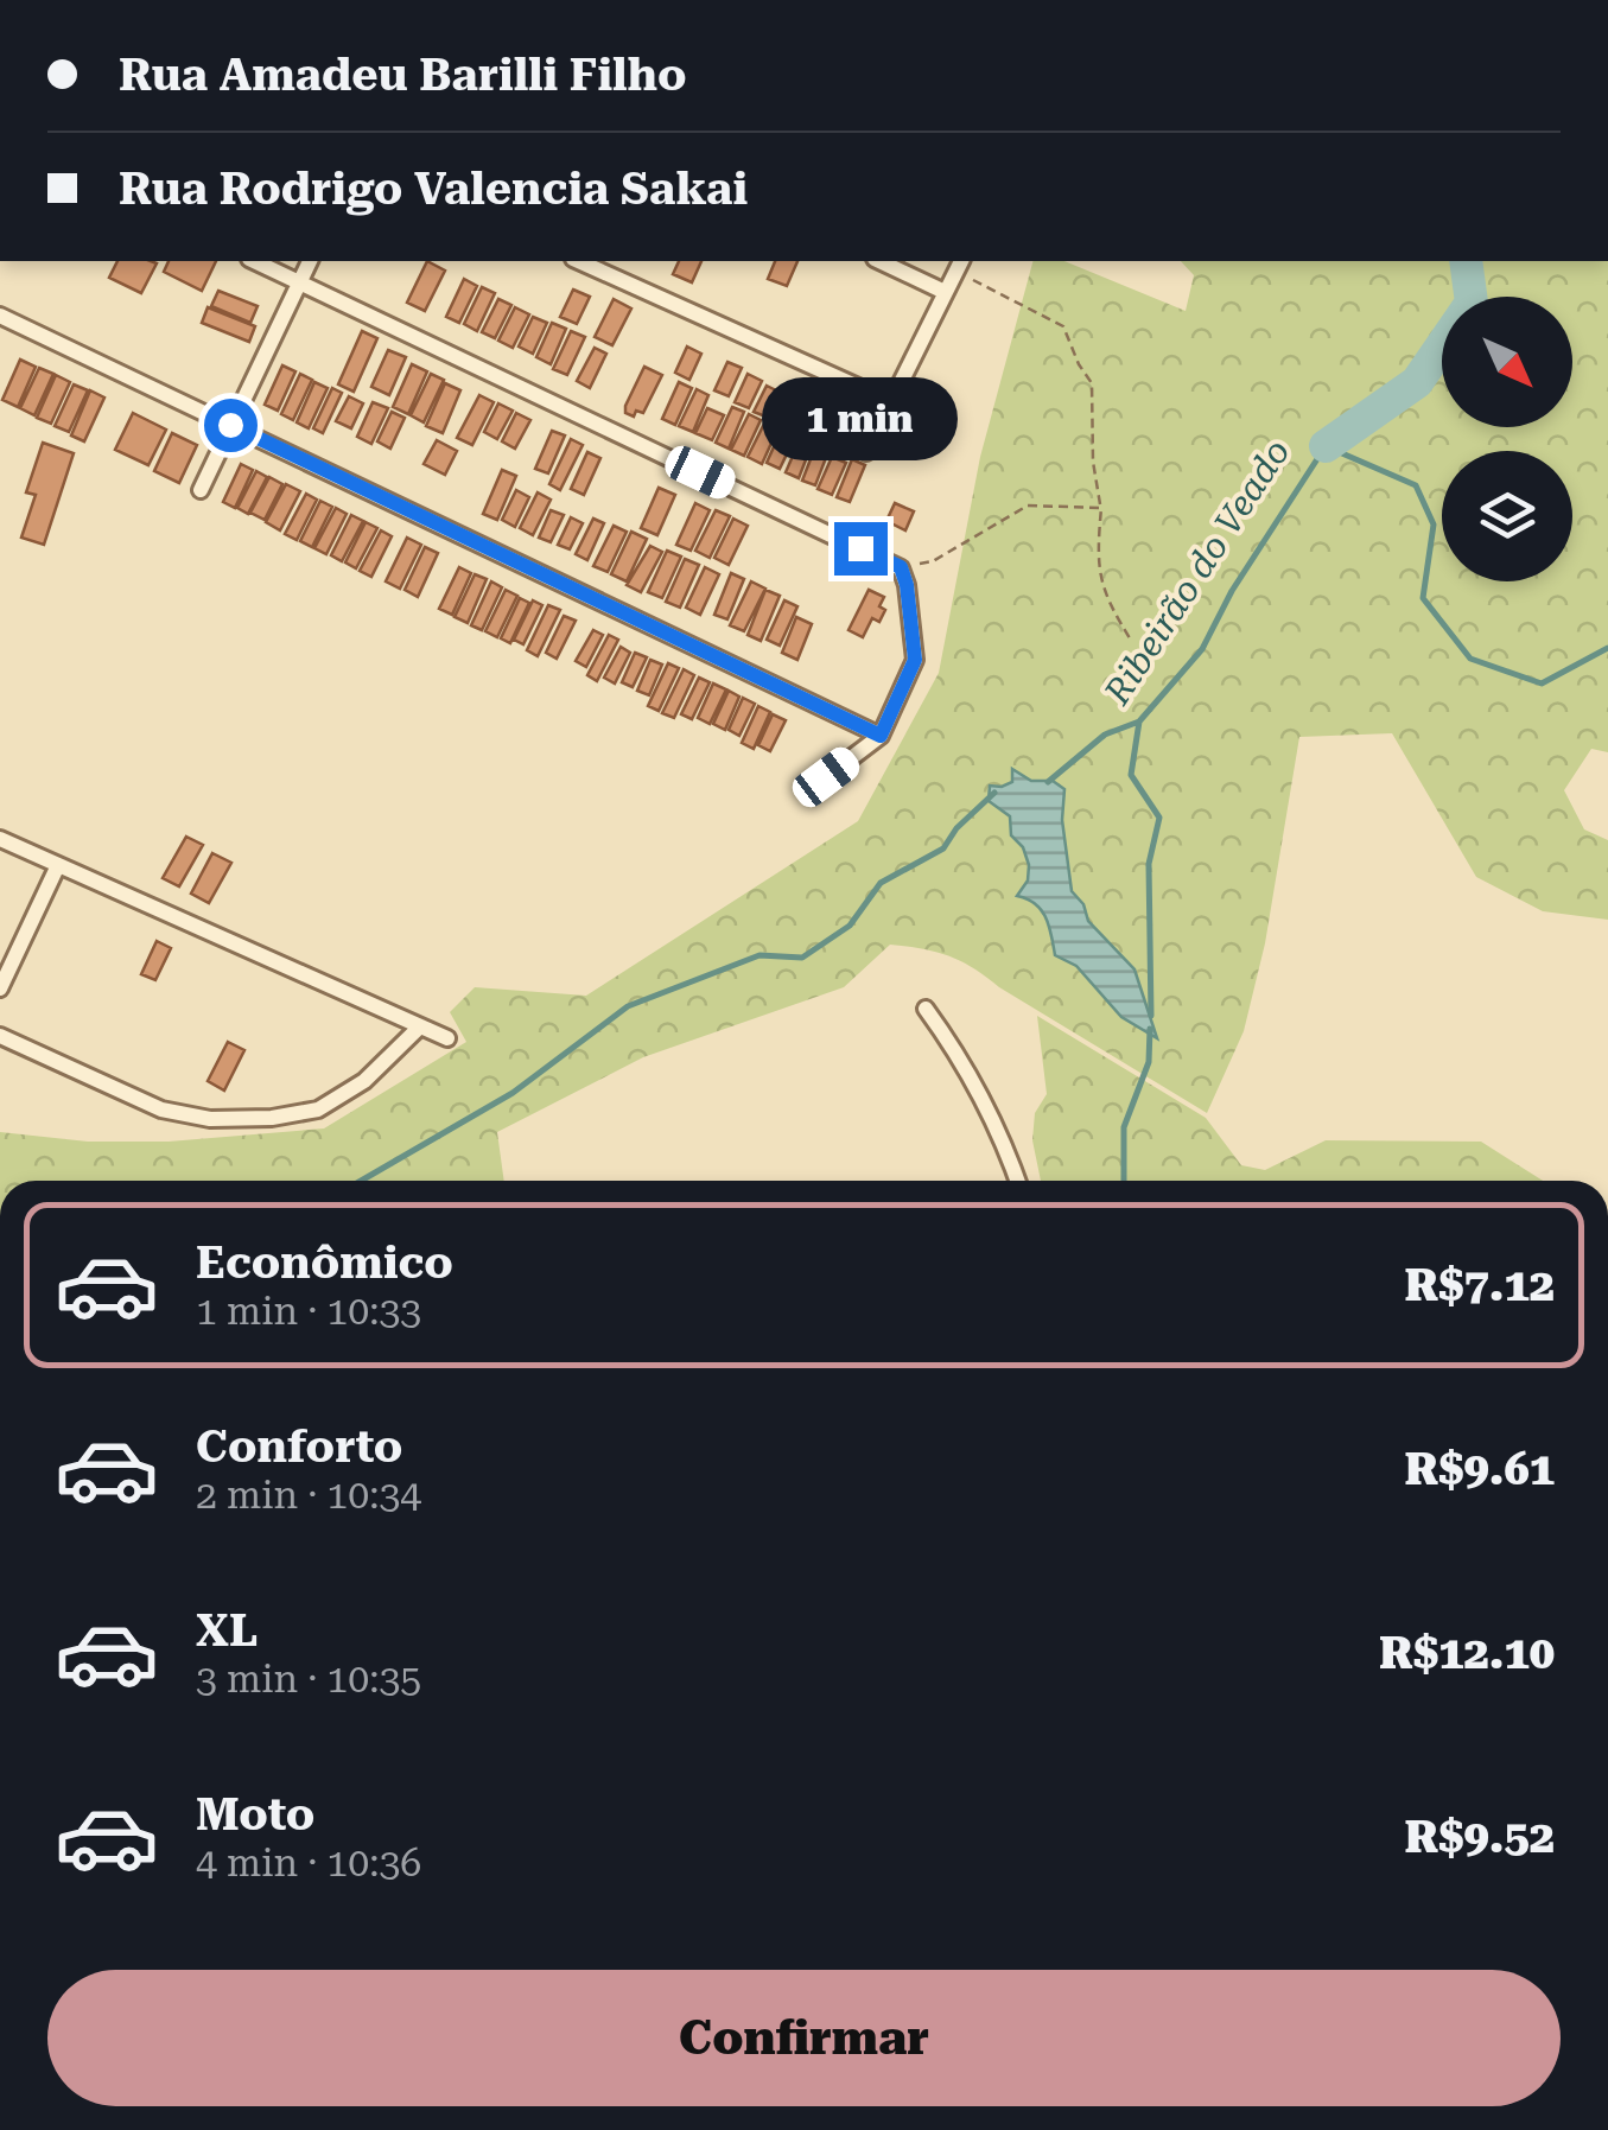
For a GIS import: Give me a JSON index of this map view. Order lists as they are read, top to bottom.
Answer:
{
  "water": ["Ribeirão do Veado"],
  "north": "bottom right",
  "page": {
    "banner": ["Rua Amadeu Barilli Filho", "Rua Rodrigo Valencia Sakai"],
    "bubble": "1 min",
    "list": [
      {
        "name": "Econômico",
        "note": "1 min · 10:33",
        "value": "R$7.12"
      },
      {
        "name": "Conforto",
        "note": "2 min · 10:34",
        "value": "R$9.61"
      },
      {
        "name": "XL",
        "note": "3 min · 10:35",
        "value": "R$12.10"
      },
      {
        "name": "Moto",
        "note": "4 min · 10:36",
        "value": "R$9.52"
      }
    ],
    "buttons": "Confirmar"
  }
}
